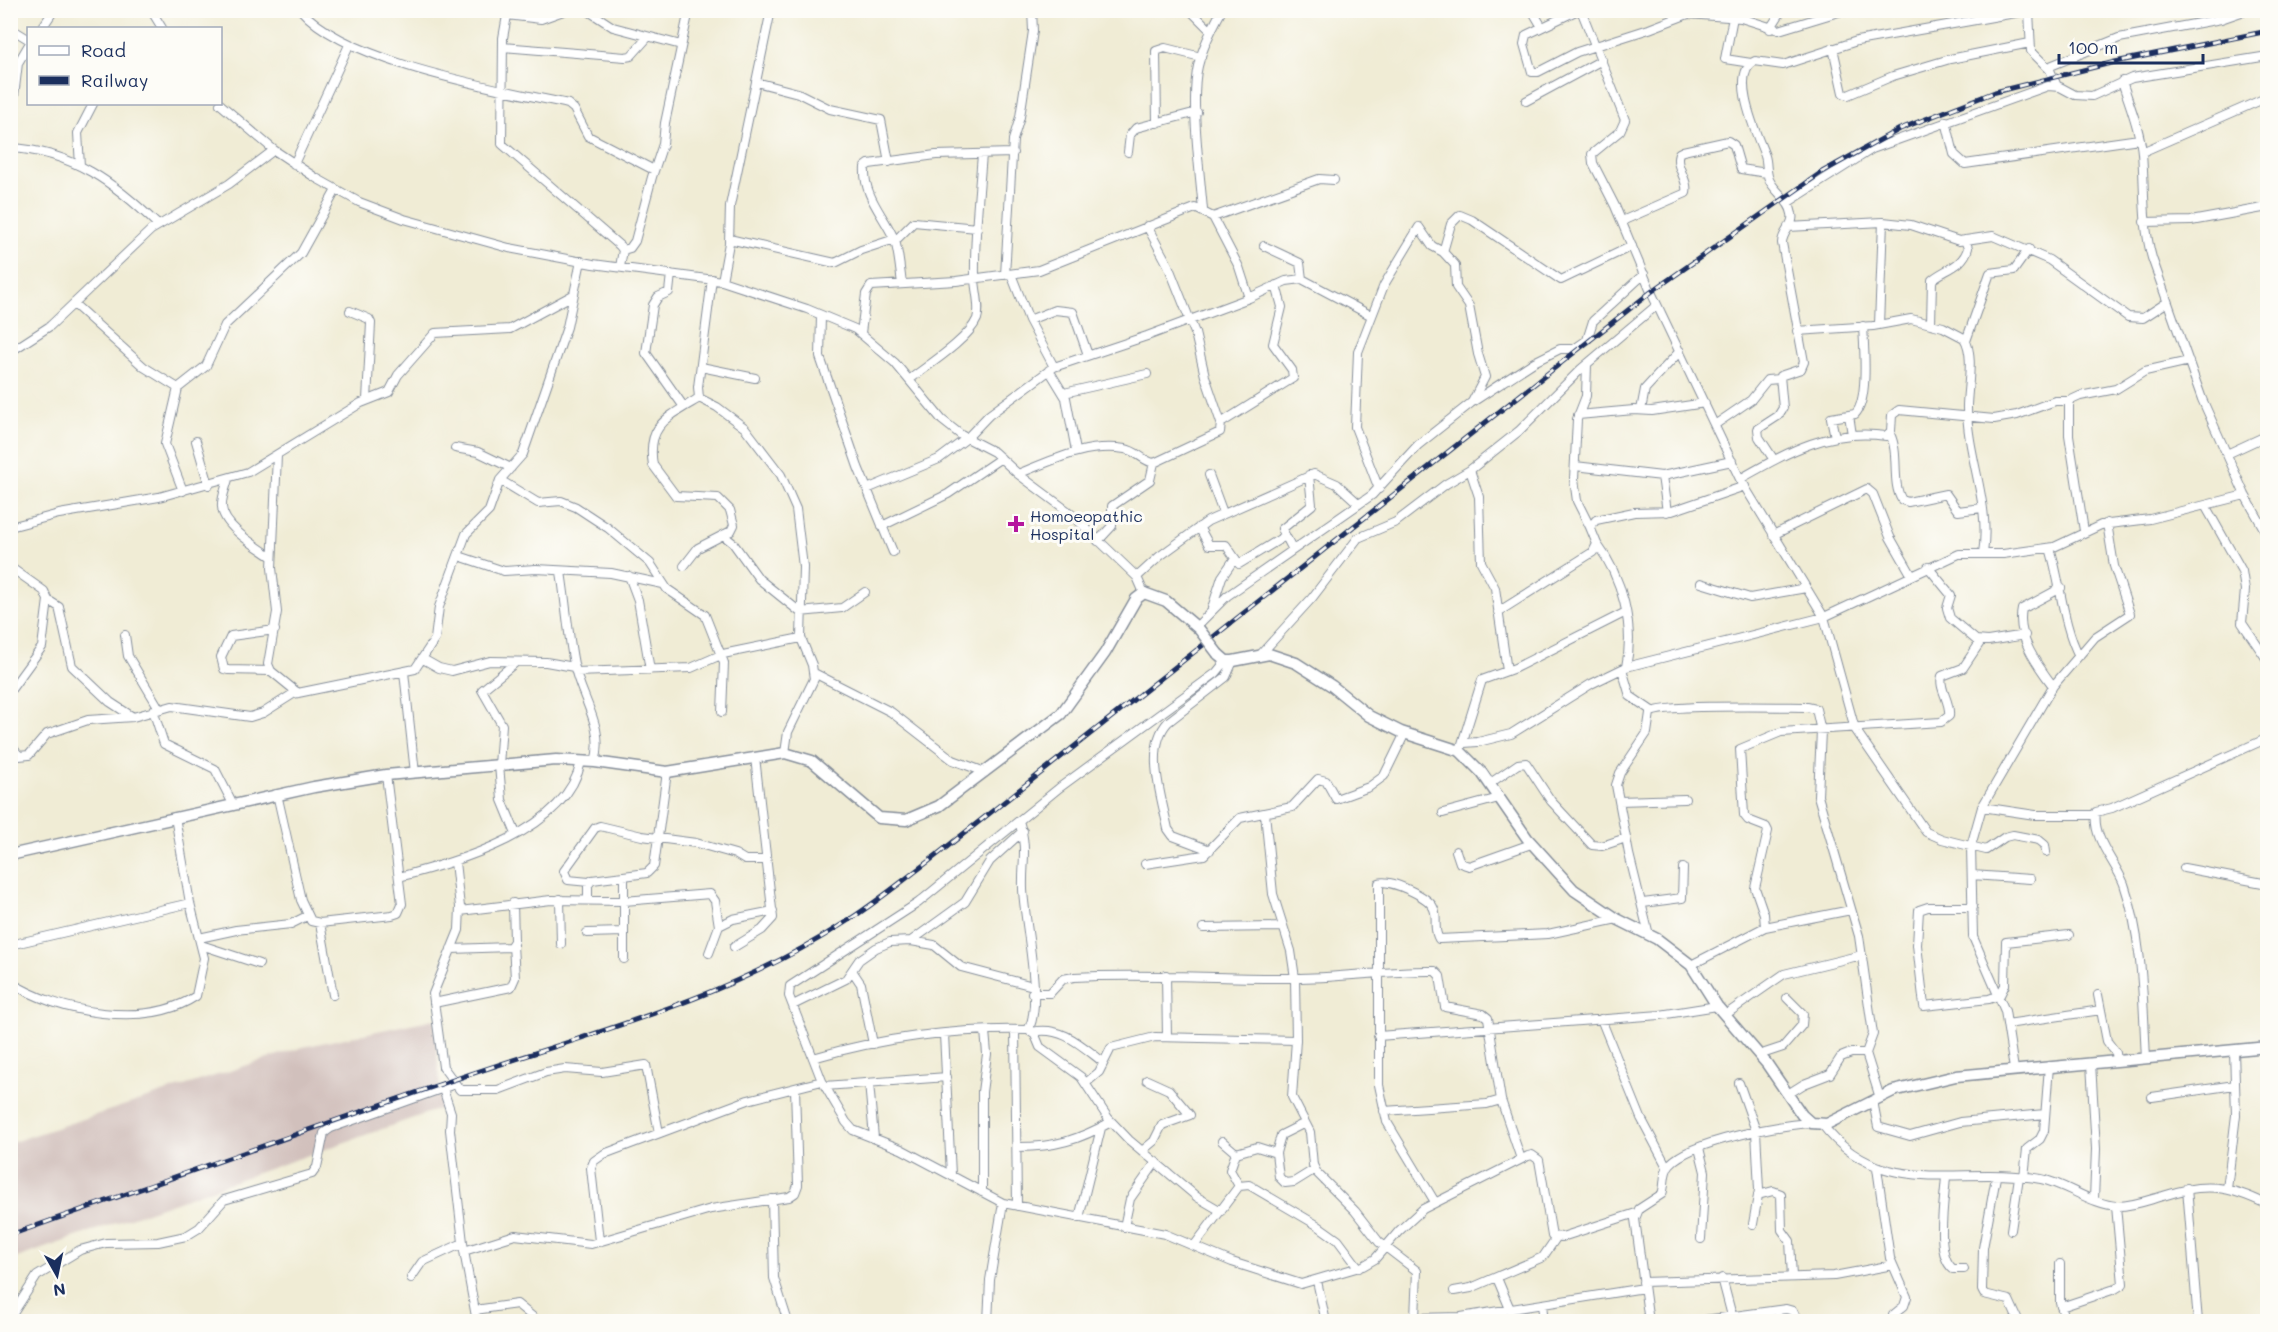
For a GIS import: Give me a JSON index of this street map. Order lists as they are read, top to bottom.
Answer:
{
  "places": {
    "health": ["Homoeopathic Hospital"]
  },
  "legend": ["Road", "Railway"],
  "scale_bar": "100 m",
  "north": "bottom"
}
